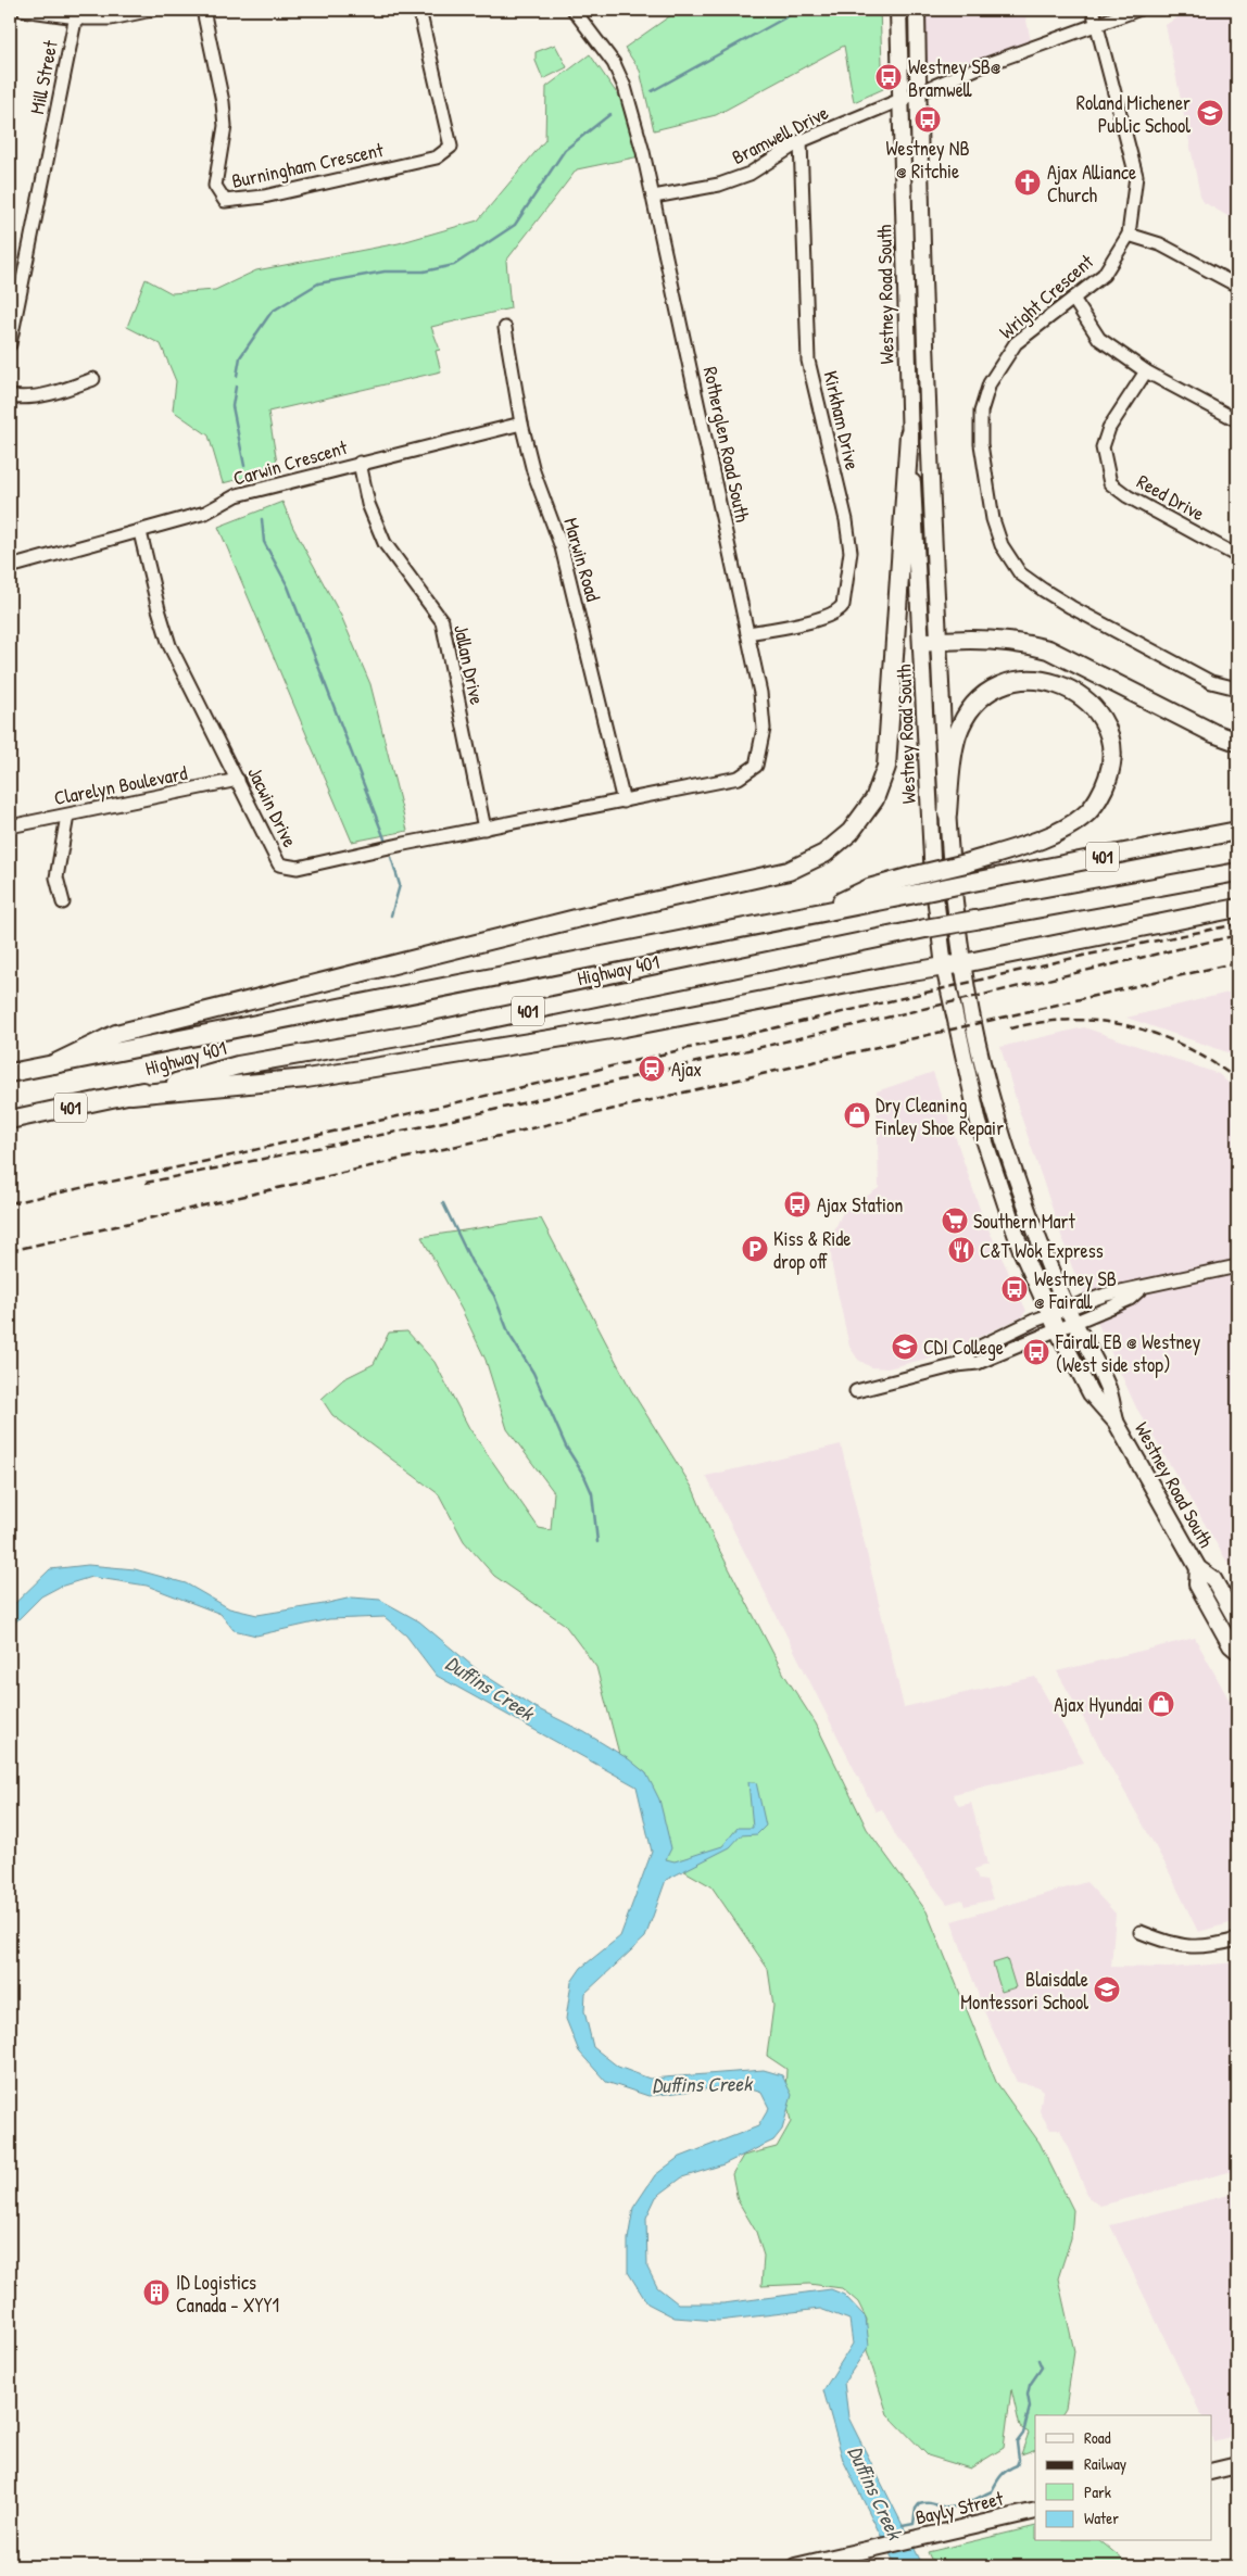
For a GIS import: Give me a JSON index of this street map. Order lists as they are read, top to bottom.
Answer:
{
  "streets": {
    "highway": ["401", "Highway 401"],
    "main road": ["Westney Road South", "Bayly Street"],
    "street": [
      "Mill Street",
      "Bramwell Drive",
      "Burningham Crescent",
      "Wright Crescent",
      "Kirkham Drive",
      "Rotherglen Road South",
      "Carwin Crescent",
      "Reed Drive",
      "Marwin Road",
      "Jallan Drive",
      "Clarelyn Boulevard",
      "Jacwin Drive"
    ]
  },
  "crossings": [
    ["Bramwell Drive", "Westney Road South"],
    ["Bramwell Drive", "Wright Crescent"],
    ["Bramwell Drive", "Kirkham Drive"],
    ["Bramwell Drive", "Rotherglen Road South"],
    ["Kirkham Drive", "Rotherglen Road South"],
    ["Rotherglen Road South", "Marwin Road"],
    ["Rotherglen Road South", "Jacwin Drive"],
    ["Carwin Crescent", "Marwin Road"],
    ["Carwin Crescent", "Jallan Drive"],
    ["Carwin Crescent", "Jacwin Drive"],
    ["Marwin Road", "Jacwin Drive"],
    ["Jallan Drive", "Jacwin Drive"],
    ["Clarelyn Boulevard", "Jacwin Drive"]
  ],
  "water": ["Duffins Creek"],
  "places": {
    "bus stop": [
      "Westney SB@ Bramwell",
      "Westney NB @ Ritchie",
      "Ajax Station",
      "Westney SB @ Fairall",
      "Fairall EB @ Westney (West side stop)"
    ],
    "school or university": ["Roland Michener Public School", "CDI College", "Blaisdale Montessori School"],
    "church": ["Ajax Alliance Church"],
    "station": ["Ajax"],
    "shop": ["Dry Cleaning Finley Shoe Repair", "Ajax Hyundai"],
    "supermarket": ["Southern Mart"],
    "parking": ["Kiss & Ride drop off"],
    "restaurant": ["C&T Wok Express"],
    "building": ["ID Logistics Canada - XYY1"]
  },
  "legend": [
    "Road",
    "Railway",
    "Park",
    "Water"
  ]
}
